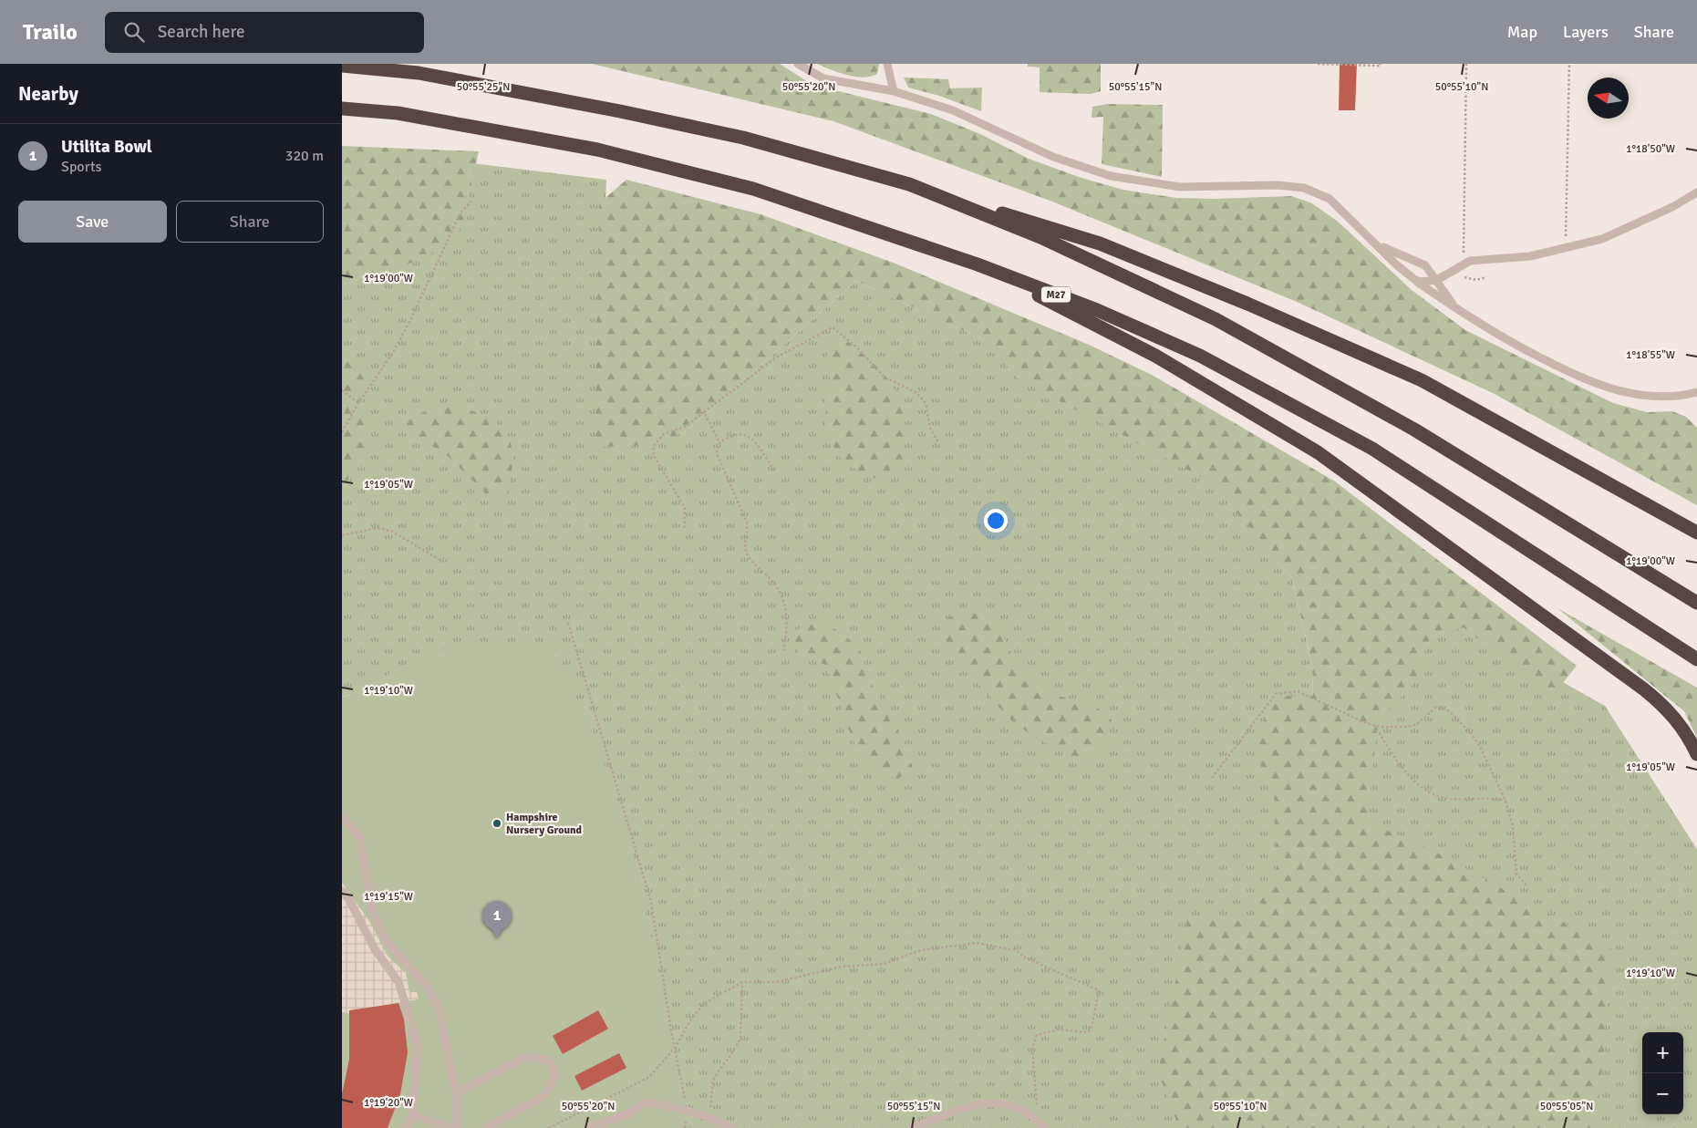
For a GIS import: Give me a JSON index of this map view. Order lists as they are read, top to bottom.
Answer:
{
  "streets": {
    "highway": ["M27"]
  },
  "places": ["Hampshire Nursery Ground"],
  "north": "left",
  "page": {
    "header": "Trailo",
    "search": "Search here",
    "nav": ["Map", "Layers", "Share"],
    "heading": "Nearby",
    "list": [
      {
        "mark": "1",
        "name": "Utilita Bowl",
        "note": "Sports",
        "value": "320 m"
      }
    ],
    "buttons": ["Save", "Share"],
    "pins": "1",
    "map_buttons": ["+", "−"]
  },
  "coordinates": [
    "50°55'25\"N",
    "50°55'20\"N",
    "50°55'15\"N",
    "50°55'10\"N",
    "1°18'50\"W",
    "1°19'00\"W",
    "1°18'55\"W",
    "1°19'05\"W",
    "1°19'10\"W",
    "1°19'15\"W",
    "1°19'20\"W",
    "50°55'05\"N"
  ]
}
